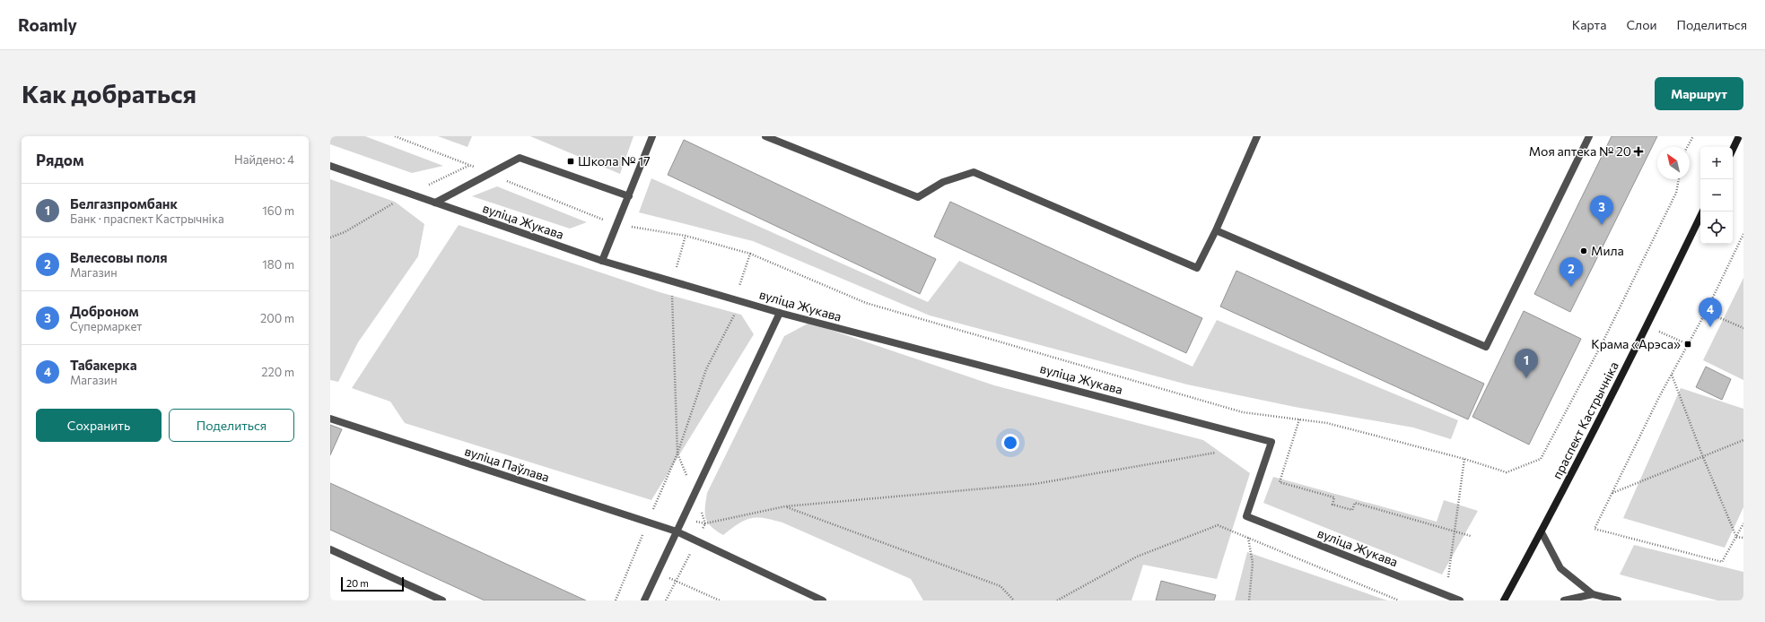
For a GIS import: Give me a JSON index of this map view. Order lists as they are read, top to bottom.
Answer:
{
  "streets": {
    "main road": ["праспект Кастрычніка"],
    "street": ["вуліца Жукава", "вуліца Паўлава"]
  },
  "places": {
    "health": ["Моя аптека № 20"],
    "transit": ["Школа № 17", "Крама «Арэса»"],
    "other": ["Мила"]
  },
  "scale_bar": "20 m",
  "north": "top left",
  "page": {
    "header": "Roamly",
    "nav": ["Карта", "Слои", "Поделиться"],
    "buttons": [
      "Маршрут",
      ["Сохранить", "Поделиться"]
    ],
    "title": "Как добраться",
    "heading": ["Рядом", "Найдено: 4"],
    "map_buttons": ["+", "−"],
    "list": [
      {
        "mark": "1",
        "name": "Белгазпромбанк",
        "note": "Банк · праспект Кастрычніка",
        "value": "160 m"
      },
      {
        "mark": "2",
        "name": "Велесовы поля",
        "note": "Магазин",
        "value": "180 m"
      },
      {
        "mark": "3",
        "name": "Доброном",
        "note": "Супермаркет",
        "value": "200 m"
      },
      {
        "mark": "4",
        "name": "Табакерка",
        "note": "Магазин",
        "value": "220 m"
      }
    ],
    "pins": [
      "3",
      "2",
      "4",
      "1"
    ],
    "scale": "20 m"
  }
}
